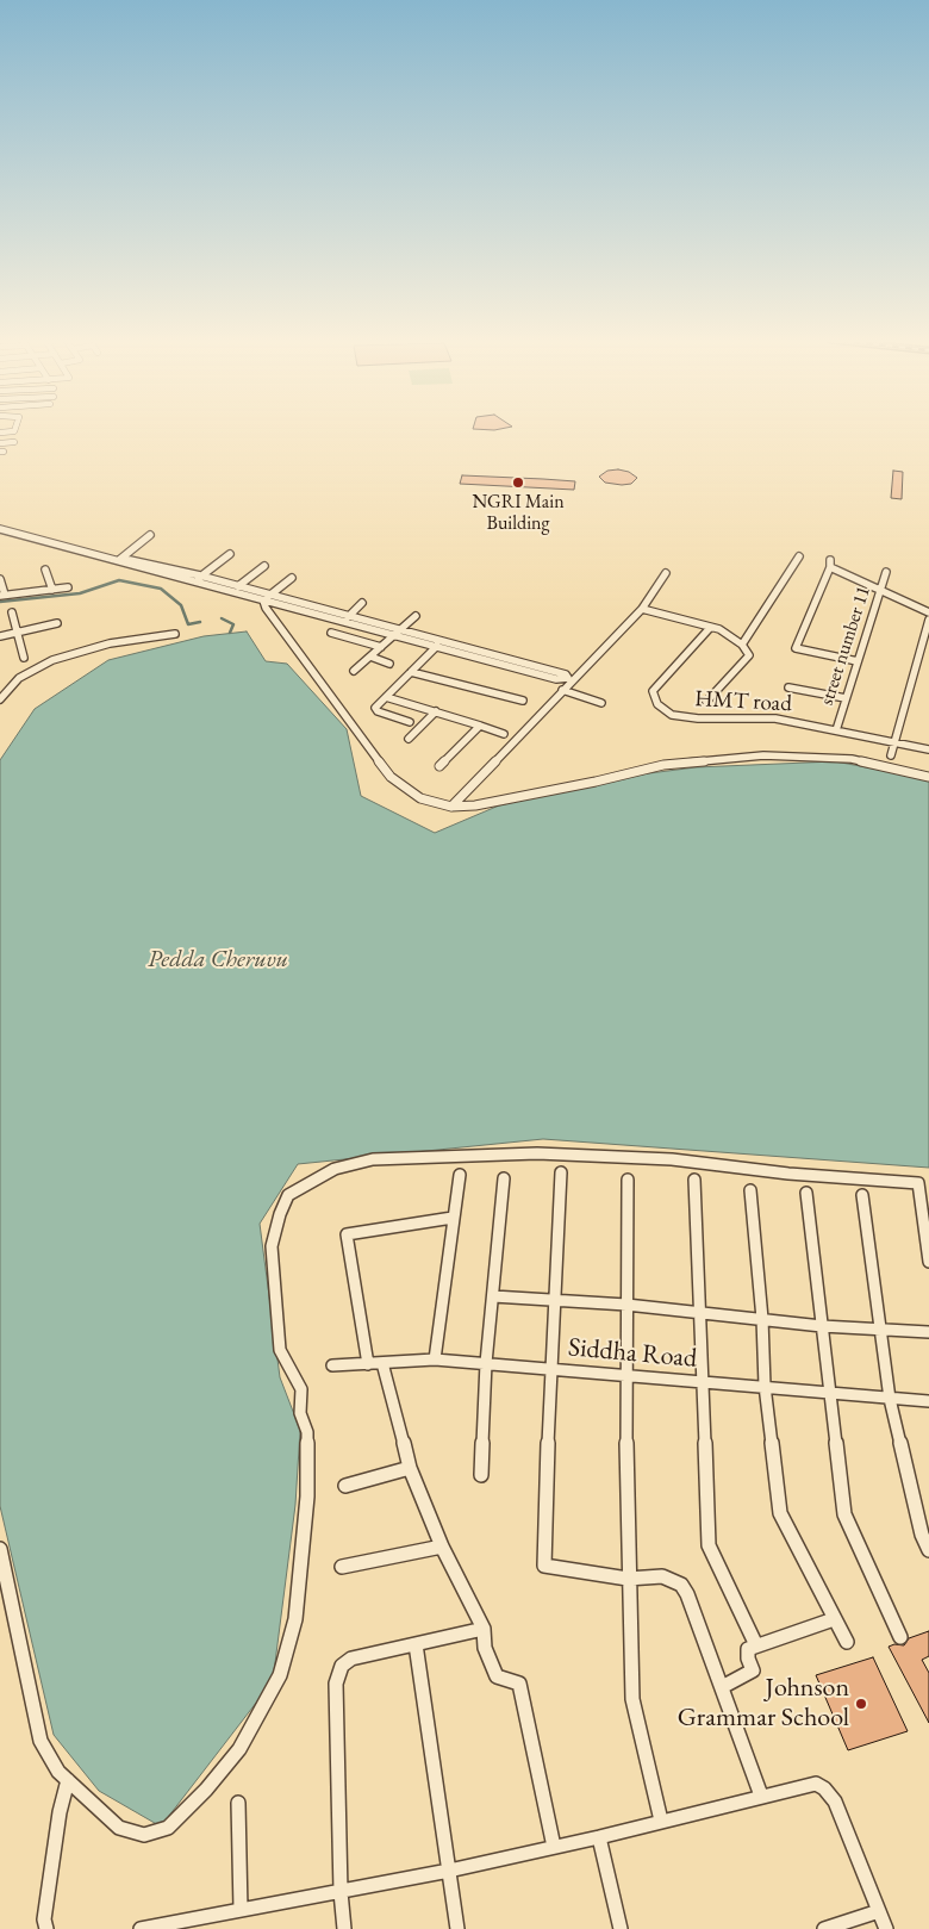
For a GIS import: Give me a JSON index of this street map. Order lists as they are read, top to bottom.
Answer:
{
  "streets": {
    "street": ["street number 11", "HMT road", "Siddha Road"]
  },
  "crossings": [
    ["street number 11", "HMT road"]
  ],
  "water": ["Pedda Cheruvu"],
  "places": ["NGRI Main Building", "Johnson Grammar School"]
}
